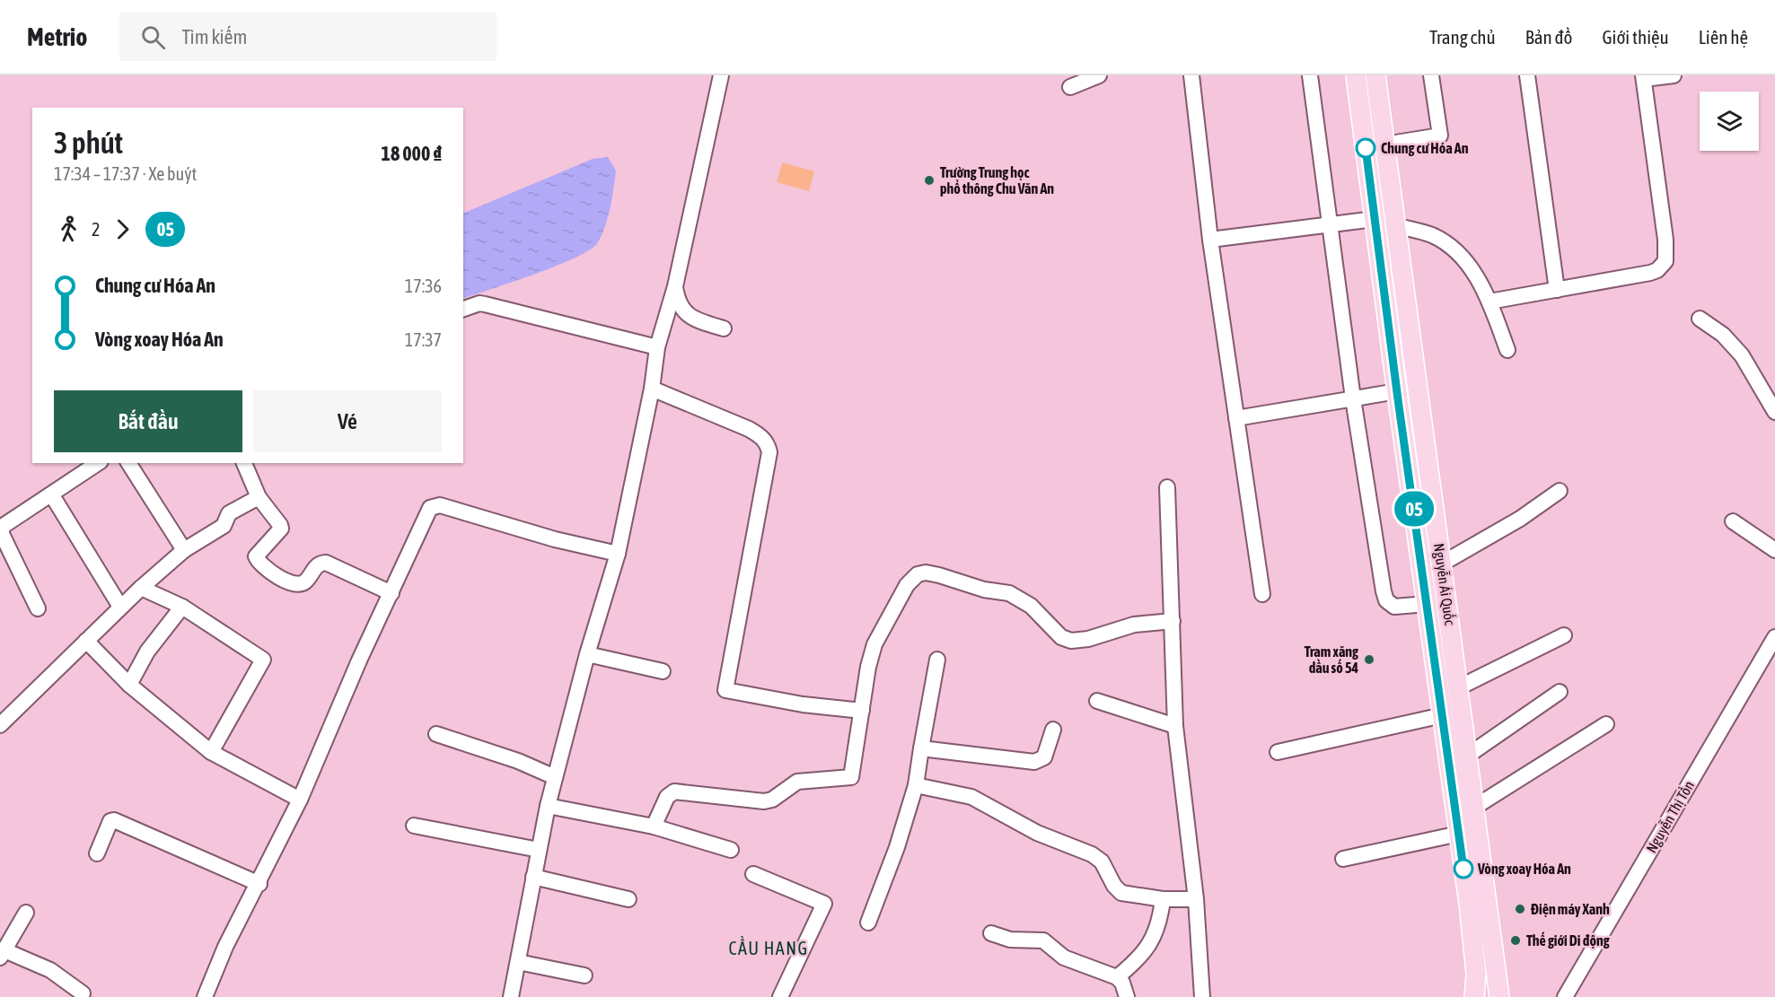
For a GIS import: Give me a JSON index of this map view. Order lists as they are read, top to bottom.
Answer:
{
  "streets": {
    "main road": ["Nguyễn Ái Quốc"],
    "street": ["Nguyễn Thị Tồn"]
  },
  "districts": ["CẦU HANG"],
  "places": [
    "Chung cư Hóa An",
    "Trường Trung học phổ thông Chu Văn An",
    "Trạm xăng dầu số 54",
    "Vòng xoay Hóa An",
    "Điện máy Xanh",
    "Thế giới Di động"
  ],
  "lines": ["bus line 05"],
  "page": {
    "header": "Metrio",
    "search": "Tìm kiếm",
    "nav": [
      "Trang chủ",
      "Bản đồ",
      "Giới thiệu",
      "Liên hệ"
    ],
    "on_map": "05",
    "heading": ["3 phút", "17:34 – 17:37 · Xe buýt", "18 000 ₫"],
    "legs": ["2", "05"],
    "list": [
      {
        "name": "Chung cư Hóa An",
        "value": "17:36"
      },
      {
        "name": "Vòng xoay Hóa An",
        "value": "17:37"
      }
    ],
    "buttons": ["Bắt đầu", "Vé"]
  }
}
